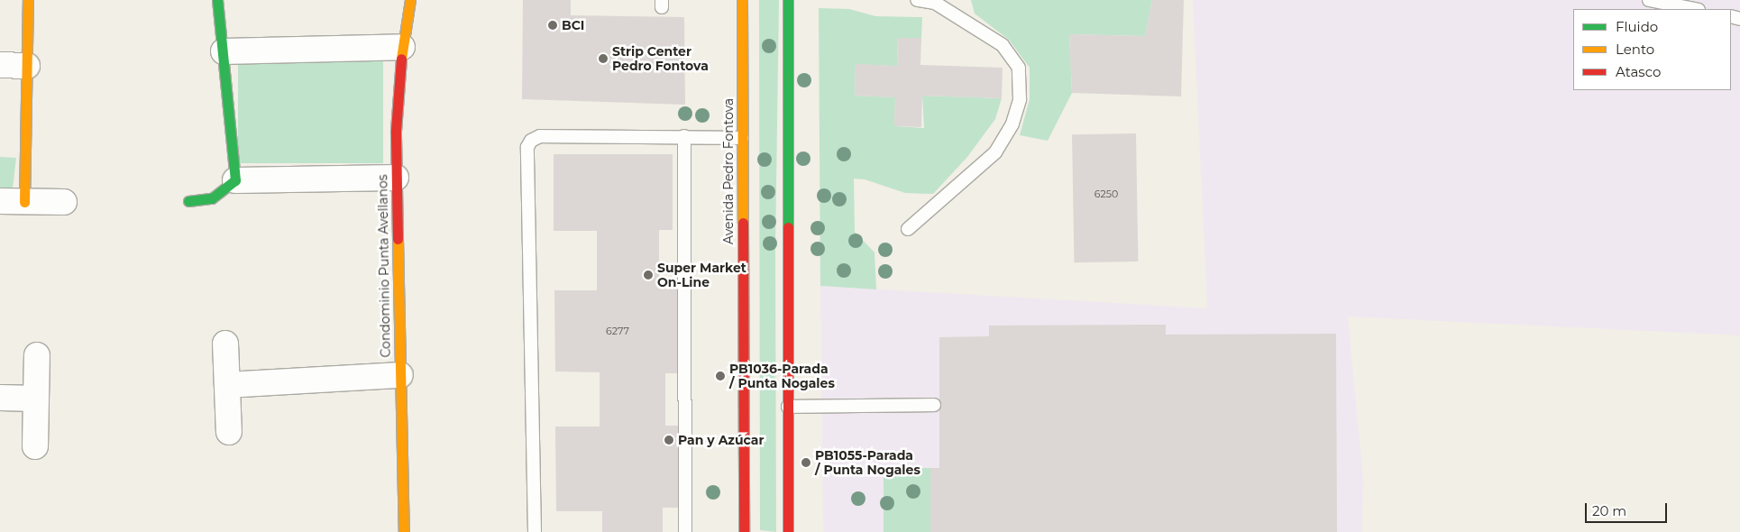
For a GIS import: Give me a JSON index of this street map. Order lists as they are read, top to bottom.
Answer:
{
  "streets": {
    "street": ["Avenida Pedro Fontova", "Condominio Punta Avellanos"]
  },
  "places": [
    "BCI",
    "Strip Center Pedro Fontova",
    "Super Market On-Line",
    "PB1036-Parada / Punta Nogales",
    "Pan y Azúcar",
    "PB1055-Parada / Punta Nogales"
  ],
  "house_numbers": ["6250", "6277"],
  "legend": ["Fluido", "Lento", "Atasco"],
  "scale_bar": "20 m"
}
